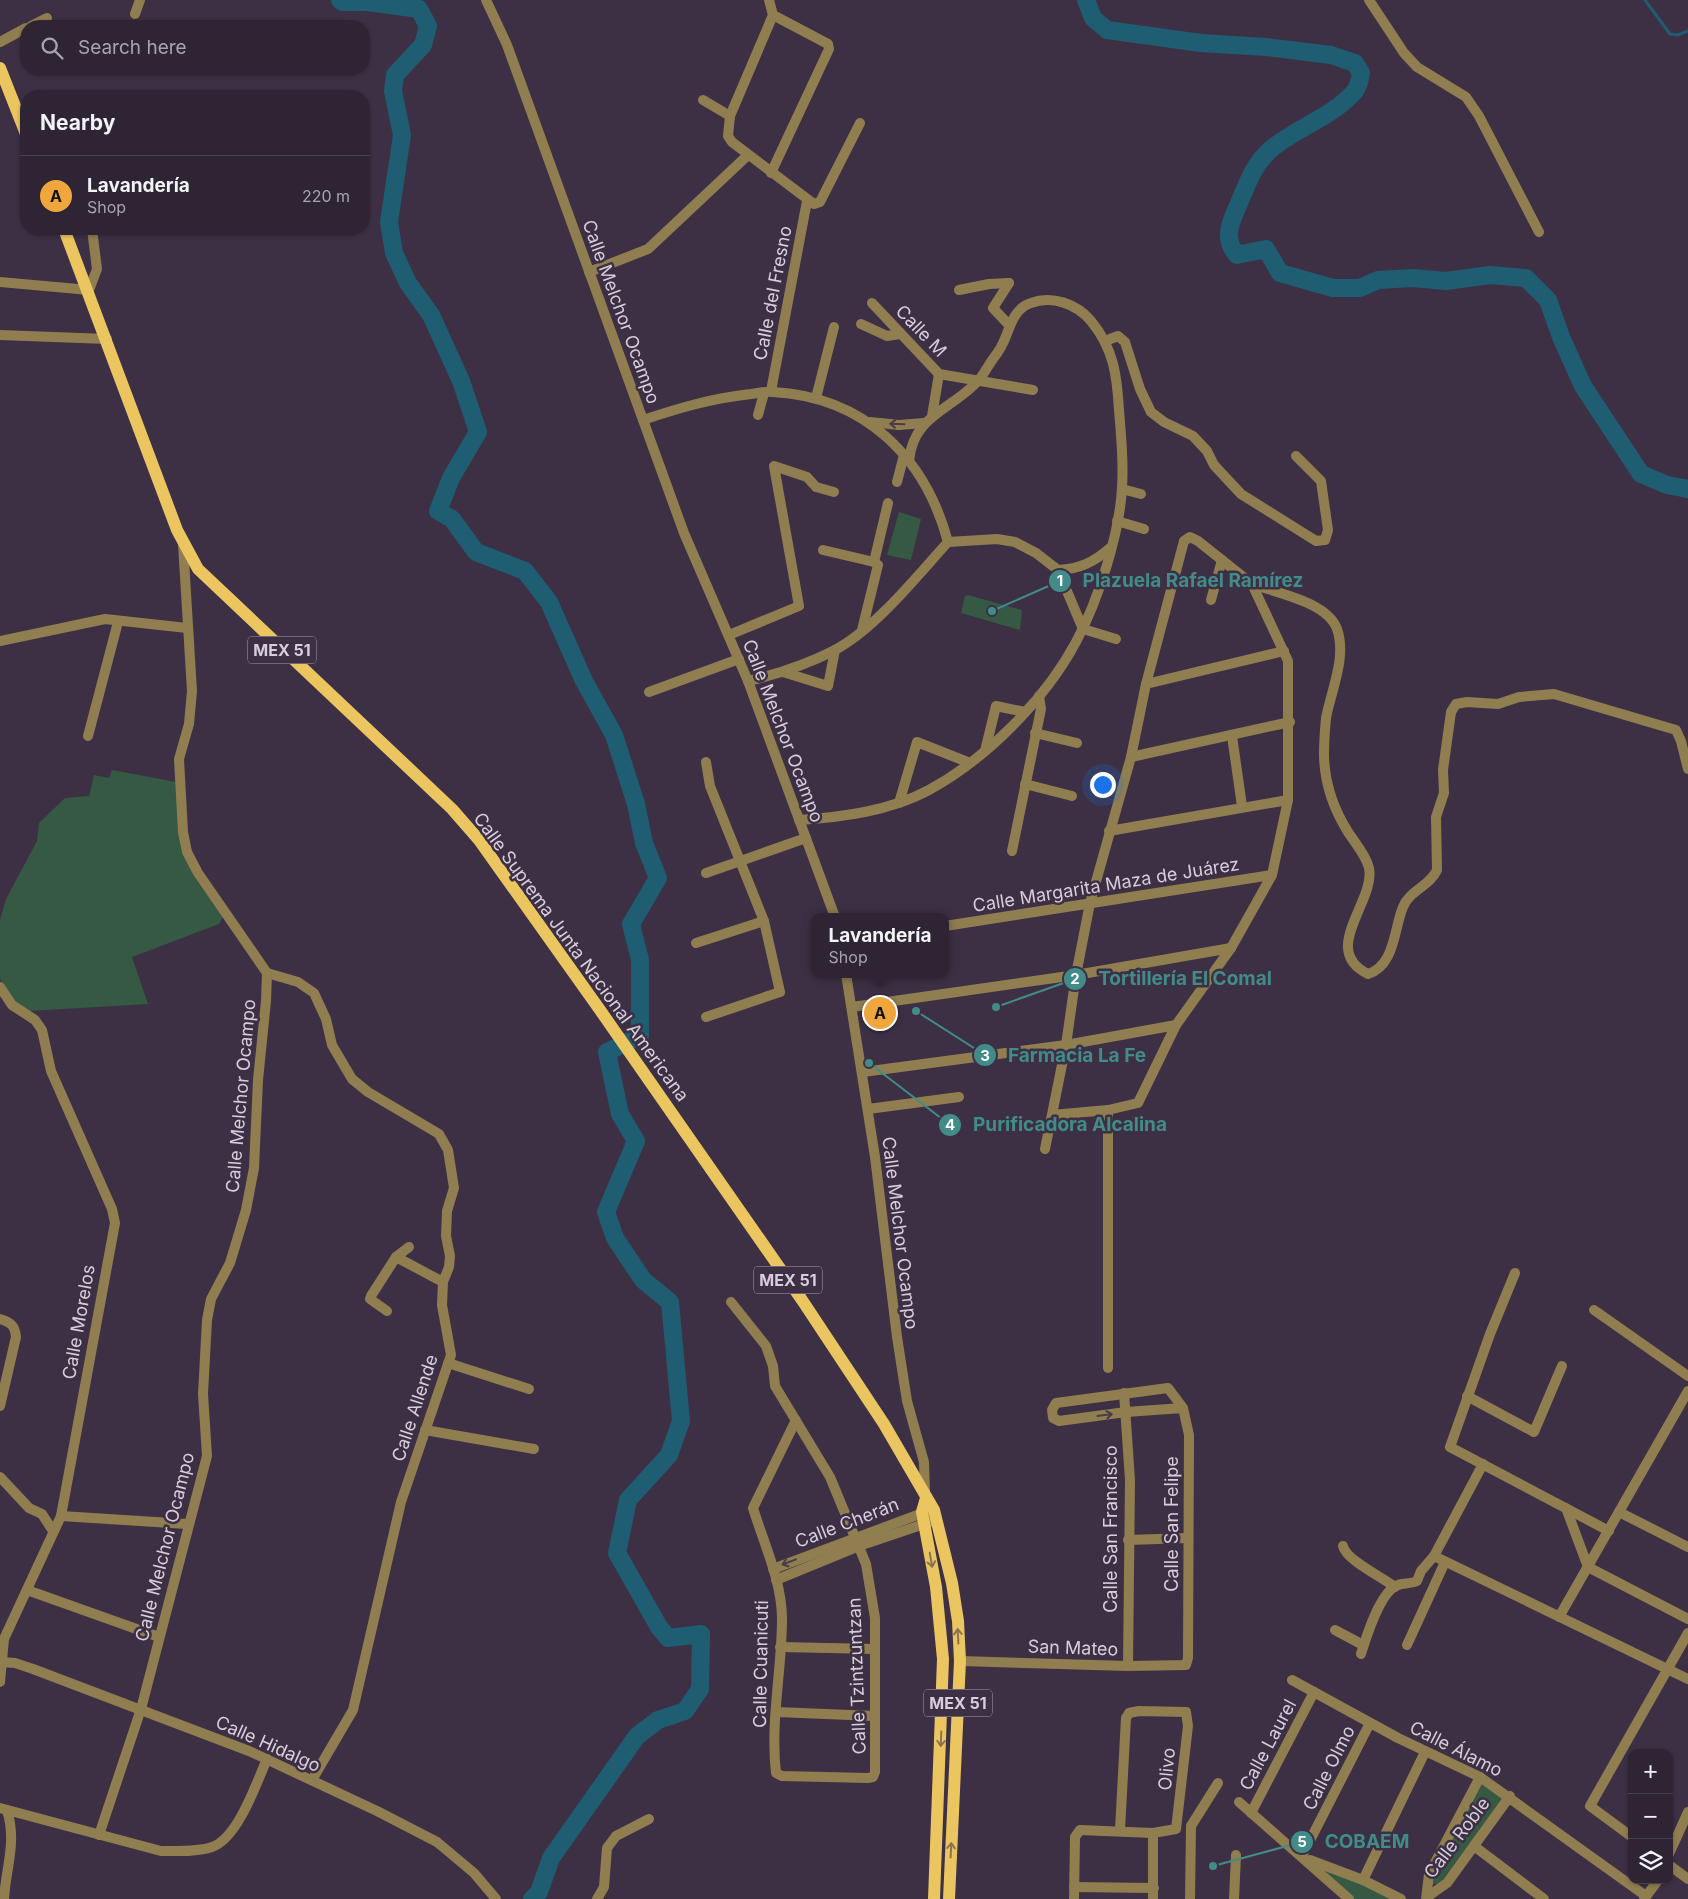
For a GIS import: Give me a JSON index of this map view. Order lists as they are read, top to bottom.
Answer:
{
  "streets": {
    "main road": ["MEX 51", "Calle Suprema Junta Nacional Americana"],
    "street": [
      "Calle del Fresno",
      "Calle Melchor Ocampo",
      "Calle M",
      "Calle Margarita Maza de Juárez",
      "Calle Morelos",
      "Calle Allende",
      "Calle Cherán",
      "Calle San Felipe",
      "Calle San Francisco",
      "San Mateo",
      "Calle Cuanicuti",
      "Calle Tzintzuntzan",
      "Calle Hidalgo",
      "Calle Laurel",
      "Calle Álamo",
      "Calle Olmo",
      "Olivo",
      "Calle Roble"
    ]
  },
  "crossings": [
    ["Calle Melchor Ocampo", "MEX 51"],
    ["Calle Melchor Ocampo", "Calle Suprema Junta Nacional Americana"],
    ["Calle Melchor Ocampo", "Calle Allende"],
    ["Calle Melchor Ocampo", "Calle Hidalgo"],
    ["MEX 51", "Calle Suprema Junta Nacional Americana"],
    ["MEX 51", "Calle Cherán"],
    ["MEX 51", "San Mateo"],
    ["Calle Morelos", "Calle Hidalgo"],
    ["Calle Allende", "Calle Hidalgo"],
    ["Calle Cherán", "Calle Cuanicuti"],
    ["Calle Cherán", "Calle Tzintzuntzan"],
    ["Calle San Felipe", "Calle San Francisco"],
    ["Calle San Felipe", "San Mateo"],
    ["Calle San Francisco", "San Mateo"],
    ["Calle Cuanicuti", "Calle Tzintzuntzan"],
    ["Calle Laurel", "Calle Álamo"],
    ["Calle Álamo", "Calle Olmo"],
    ["Calle Álamo", "Calle Roble"]
  ],
  "places": [
    "Plazuela Rafael Ramírez",
    "Tortillería El Comal",
    "Farmacia La Fe",
    "Purificadora Alcalina",
    "COBAEM"
  ],
  "page": {
    "search": "Search here",
    "heading": "Nearby",
    "list": [
      {
        "mark": "A",
        "name": "Lavandería",
        "note": "Shop",
        "value": "220 m"
      }
    ],
    "popup": ["Lavandería", "Shop"],
    "pins": "A",
    "map_buttons": ["+", "−"]
  }
}
